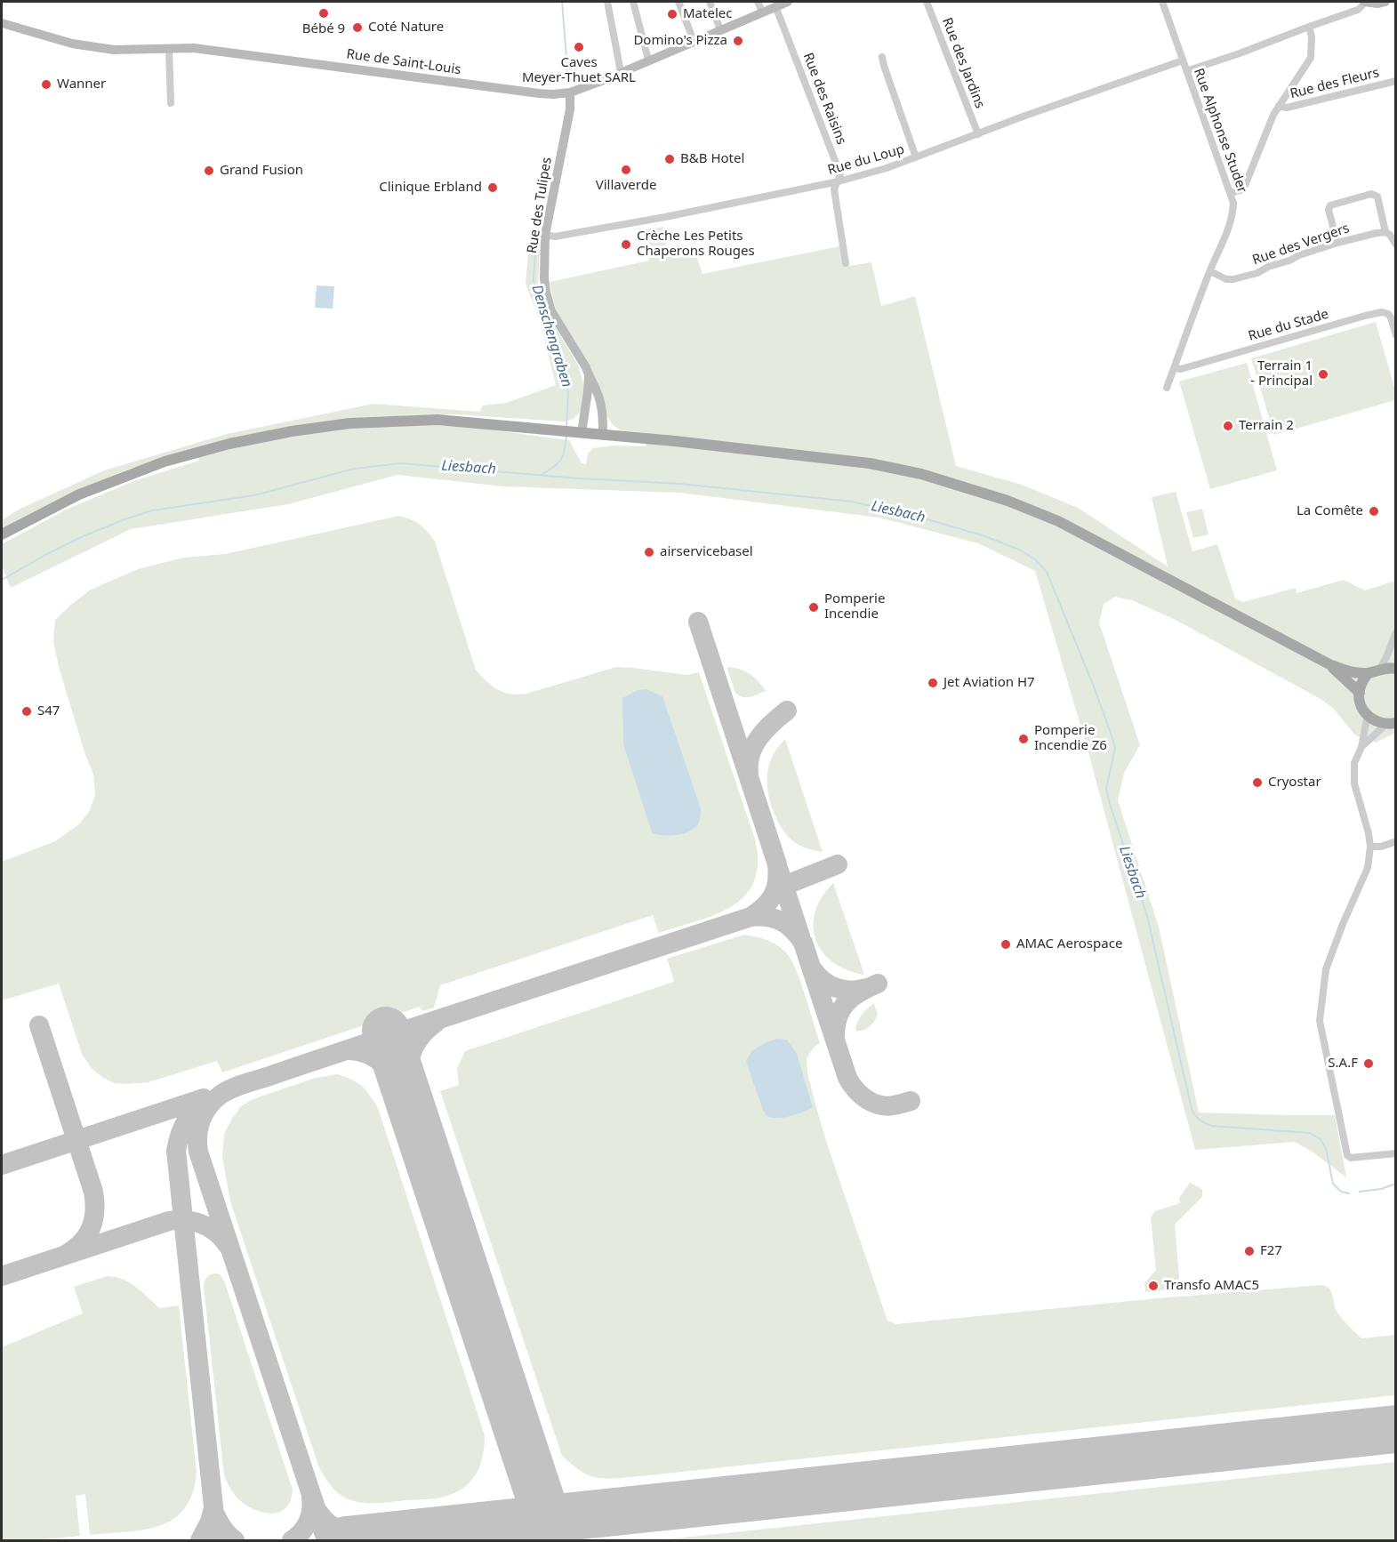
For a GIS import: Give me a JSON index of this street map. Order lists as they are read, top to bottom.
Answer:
{
  "streets": {
    "main road": ["Rue de Saint-Louis", "Rue des Tulipes"],
    "street": [
      "Rue des Jardins",
      "Rue des Fleurs",
      "Rue des Raisins",
      "Rue Alphonse Studer",
      "Rue du Loup",
      "Rue des Vergers",
      "Rue du Stade"
    ]
  },
  "crossings": [
    ["Rue de Saint-Louis", "Rue des Raisins"],
    ["Rue de Saint-Louis", "Rue des Tulipes"],
    ["Rue des Jardins", "Rue du Loup"],
    ["Rue des Raisins", "Rue du Loup"],
    ["Rue Alphonse Studer", "Rue du Loup"],
    ["Rue Alphonse Studer", "Rue des Vergers"],
    ["Rue Alphonse Studer", "Rue du Stade"],
    ["Rue du Loup", "Rue des Tulipes"]
  ],
  "water": ["Denschengraben", "Liesbach"],
  "places": [
    "Bébé 9",
    "Matelec",
    "Coté Nature",
    "Domino's Pizza",
    "Caves Meyer-Thuet SARL",
    "Wanner",
    "B&B Hotel",
    "Villaverde",
    "Grand Fusion",
    "Clinique Erbland",
    "Crèche Les Petits Chaperons Rouges",
    "Terrain 1 - Principal",
    "Terrain 2",
    "La Comête",
    "airservicebasel",
    "Pomperie Incendie",
    "Jet Aviation H7",
    "S47",
    "Pomperie Incendie Z6",
    "Cryostar",
    "AMAC Aerospace",
    "S.A.F",
    "F27",
    "Transfo AMAC5"
  ]
}
